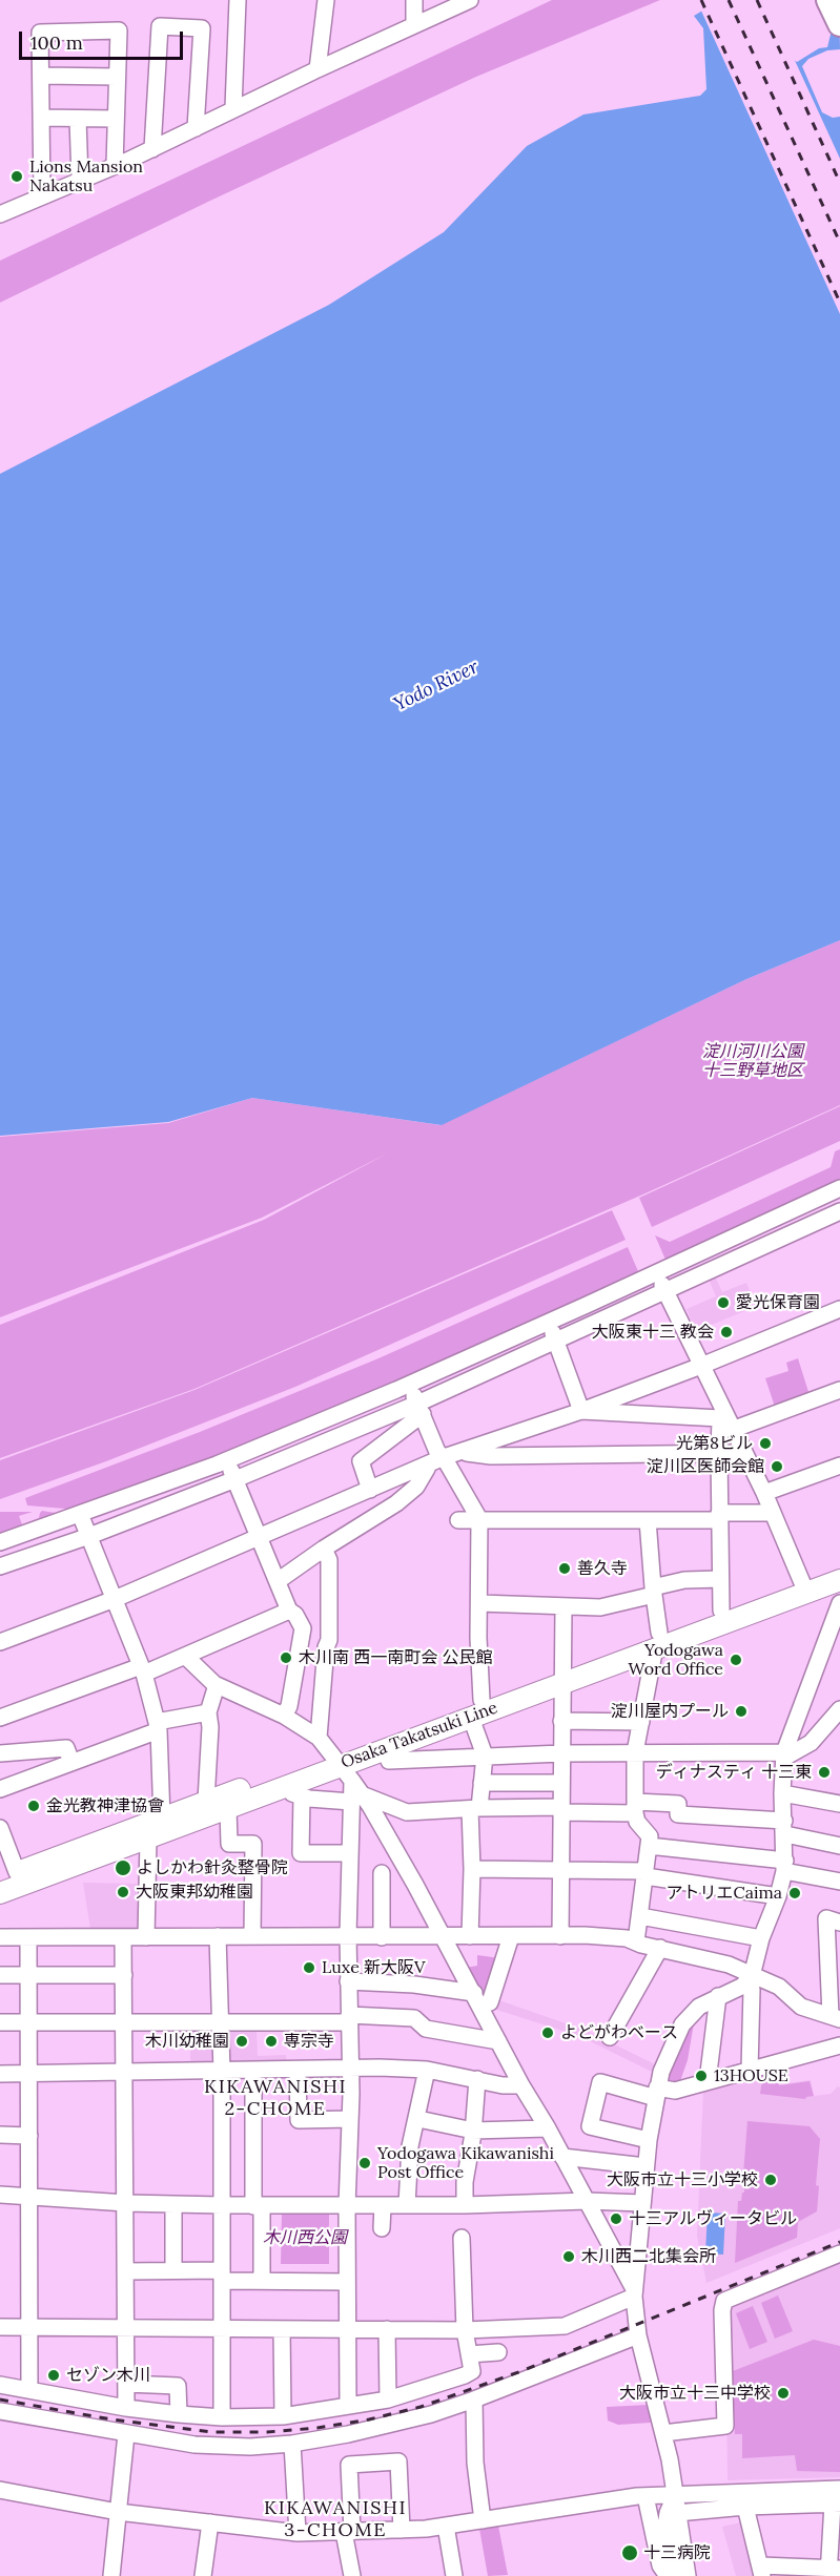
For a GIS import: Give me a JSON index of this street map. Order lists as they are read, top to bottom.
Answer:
{
  "streets": {
    "main road": ["Osaka Takatsuki Line"]
  },
  "districts": ["KIKAWANISHI 2-CHOME", "KIKAWANISHI 3-CHOME"],
  "water": ["Yodo River"],
  "parks": ["淀川河川公園 十三野草地区", "木川西公園"],
  "places": [
    "Lions Mansion Nakatsu",
    "愛光保育園",
    "大阪東十三 教会",
    "光第8ビル",
    "淀川区医師会館",
    "善久寺",
    "木川南 西一南町会 公民館",
    "Yodogawa Word Office",
    "淀川屋内プール",
    "ディナスティ 十三東",
    "金光教神津協會",
    "よしかわ針灸整骨院",
    "大阪東邦幼稚園",
    "アトリエCaima",
    "Luxe 新大阪V",
    "よどがわベース",
    "木川幼稚園",
    "専宗寺",
    "13HOUSE",
    "Yodogawa Kikawanishi Post Office",
    "大阪市立十三小学校",
    "十三アルヴィータビル",
    "木川西二北集会所",
    "セゾン木川",
    "大阪市立十三中学校",
    "十三病院"
  ],
  "scale_bar": "100 m"
}
